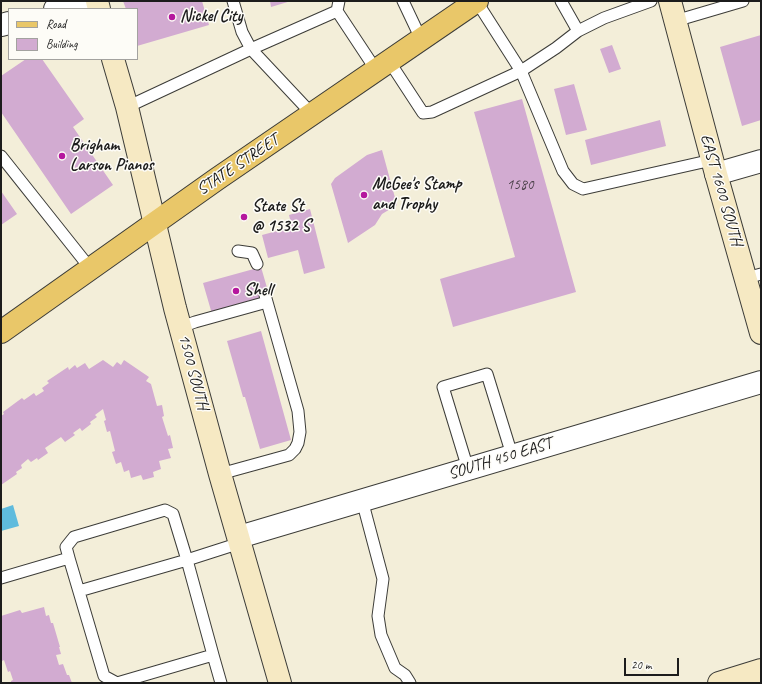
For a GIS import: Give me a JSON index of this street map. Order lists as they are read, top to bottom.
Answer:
{
  "streets": {
    "main road": ["STATE STREET"],
    "street": ["EAST 1600 SOUTH", "1500 SOUTH", "SOUTH 450 EAST"]
  },
  "crossings": [
    ["STATE STREET", "1500 SOUTH"],
    ["1500 SOUTH", "SOUTH 450 EAST"]
  ],
  "places": [
    "Nickel City",
    "Brigham Larson Pianos",
    "McGee's Stamp and Trophy",
    "State St @ 1532 S",
    "Shell"
  ],
  "house_numbers": ["1580"],
  "legend": ["Road", "Building"],
  "scale_bar": "20 m"
}
